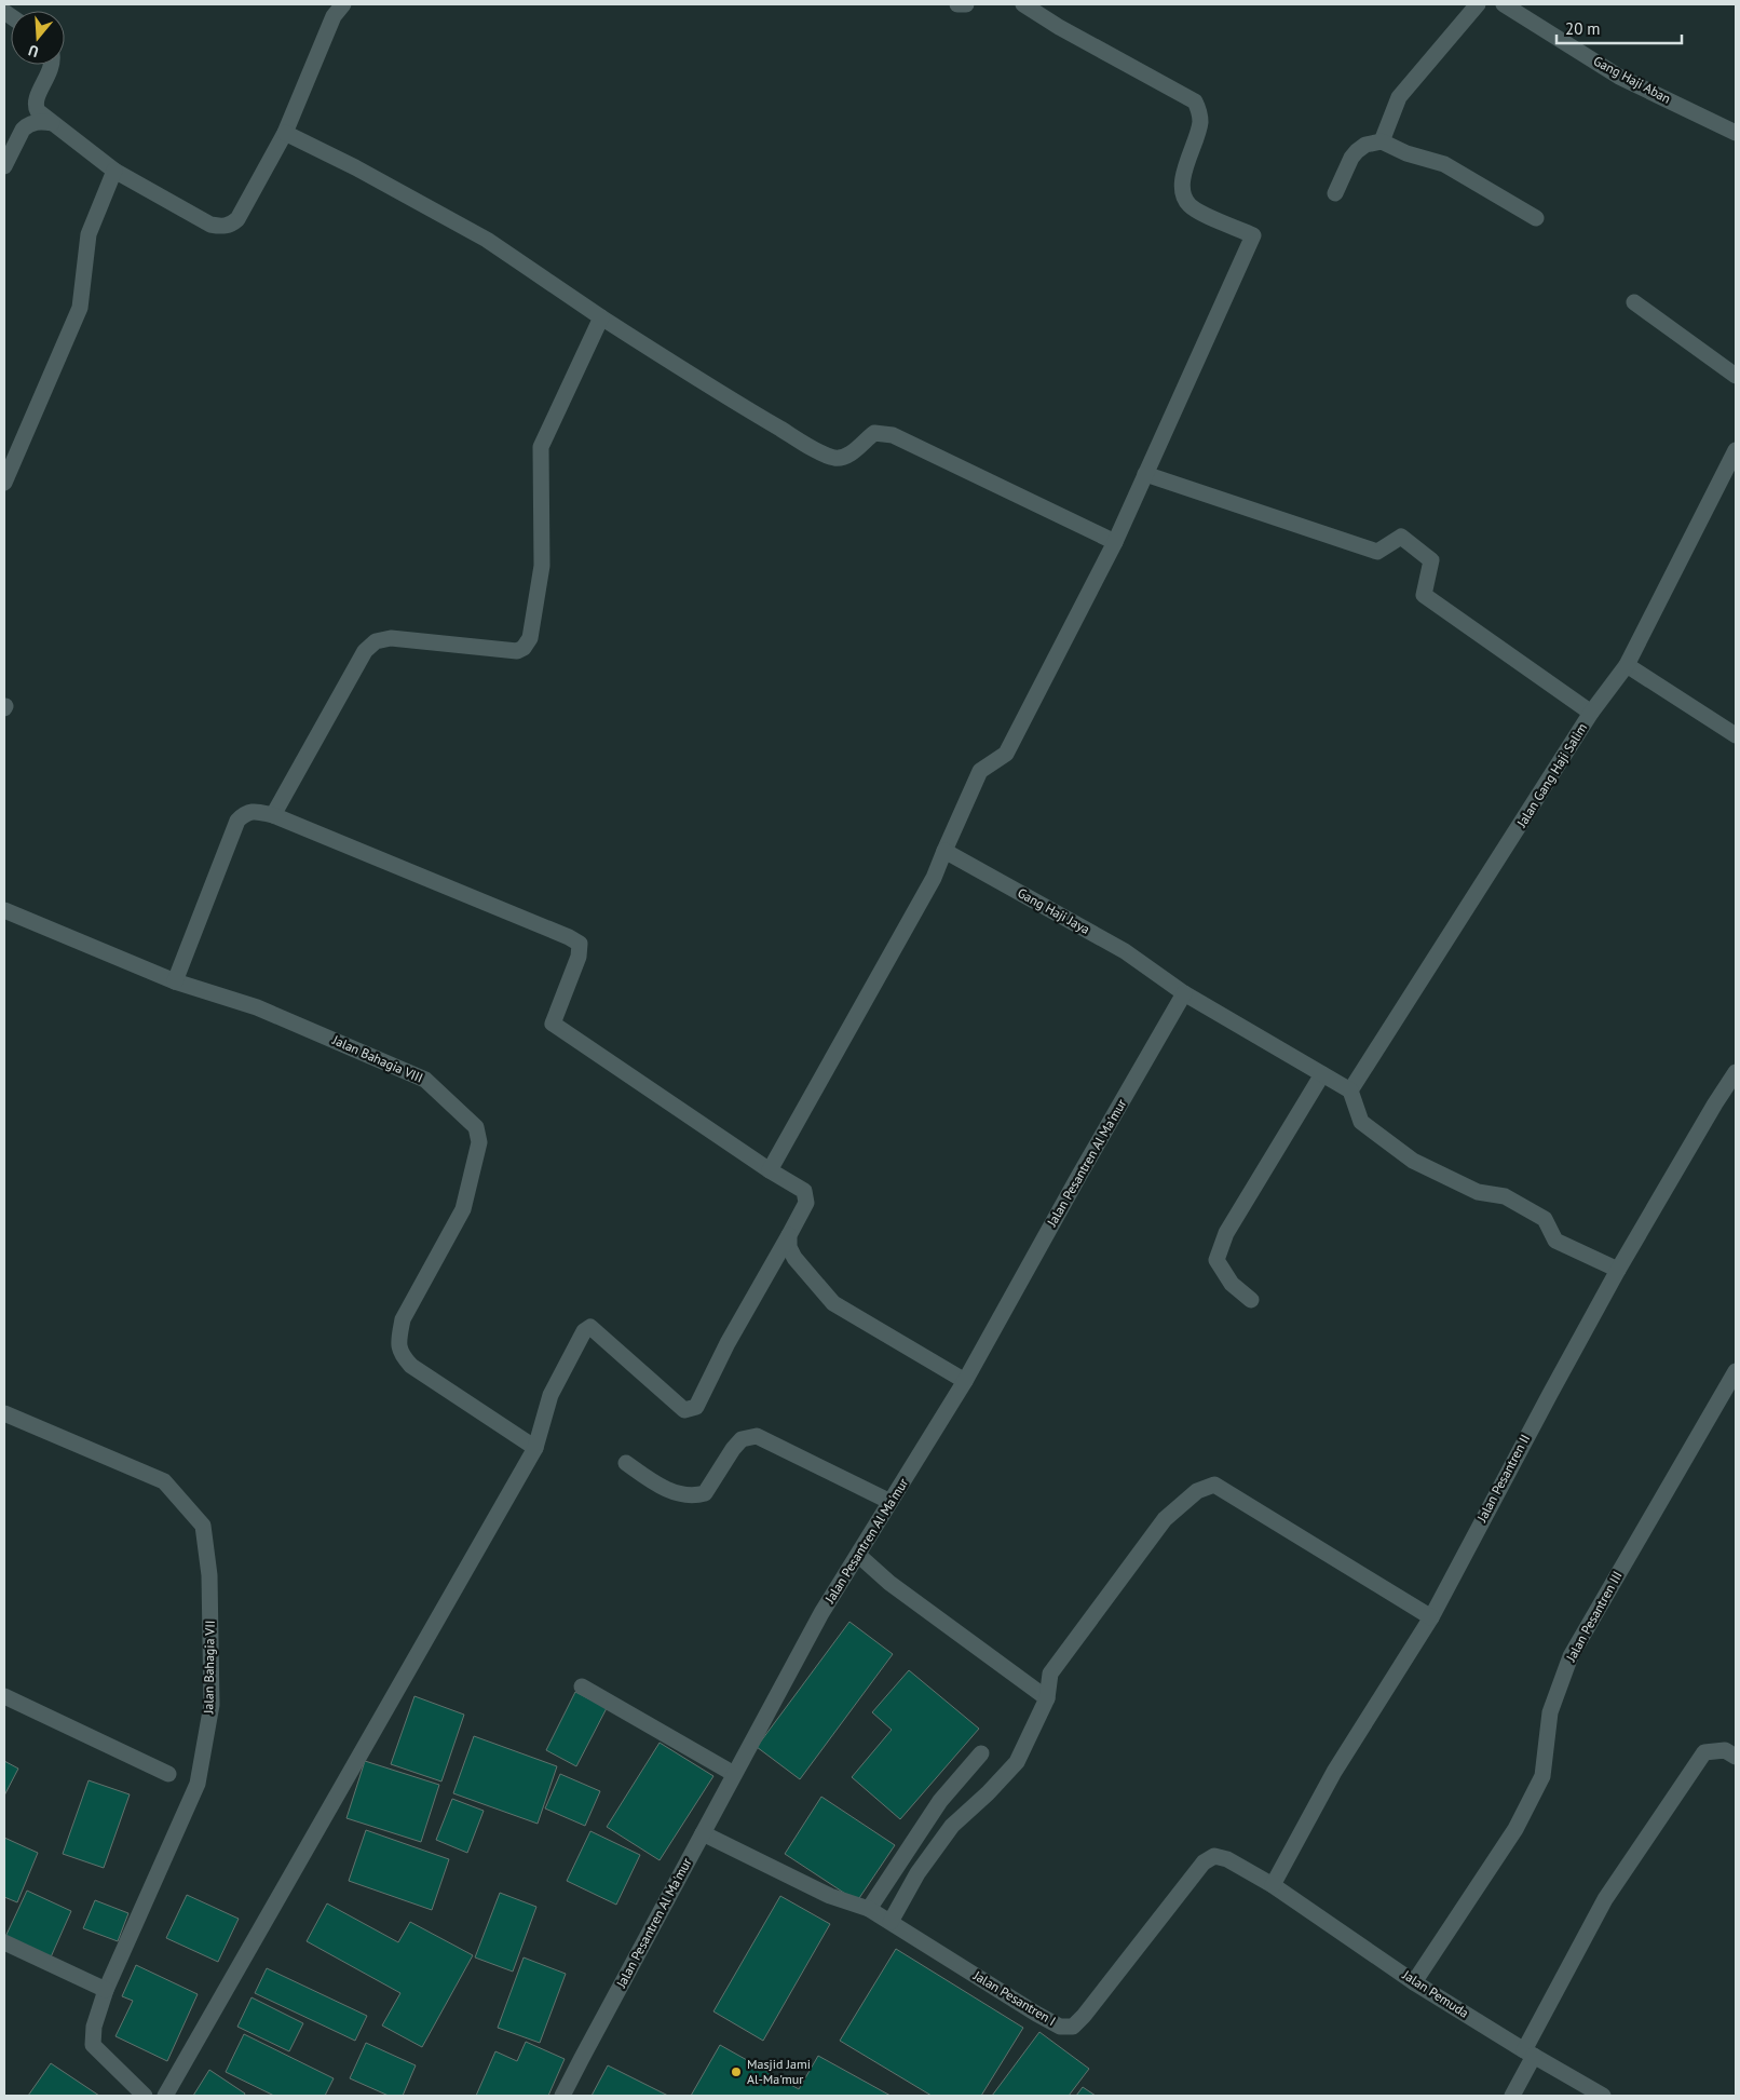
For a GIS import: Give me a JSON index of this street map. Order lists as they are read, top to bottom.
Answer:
{
  "streets": {
    "street": [
      "Gang Haji Aban",
      "Jalan Gang Haji Salim",
      "Gang Haji Jaya",
      "Jalan Bahagia VIII",
      "Jalan Pesantren Al Ma'mur",
      "Jalan Pesantren II",
      "Jalan Pesantren III",
      "Jalan Bahagia VII",
      "Jalan Pemuda",
      "Jalan Pesantren I"
    ]
  },
  "crossings": [
    ["Jalan Gang Haji Salim", "Gang Haji Jaya"],
    ["Gang Haji Jaya", "Jalan Pesantren Al Ma'mur"],
    ["Jalan Pesantren Al Ma'mur", "Jalan Pesantren I"],
    ["Jalan Pesantren II", "Jalan Pemuda"],
    ["Jalan Pesantren II", "Jalan Pesantren I"],
    ["Jalan Pesantren III", "Jalan Pemuda"],
    ["Jalan Pemuda", "Jalan Pesantren I"]
  ],
  "places": ["Masjid Jami Al-Ma'mur"],
  "scale_bar": "20 m",
  "north": "bottom"
}
